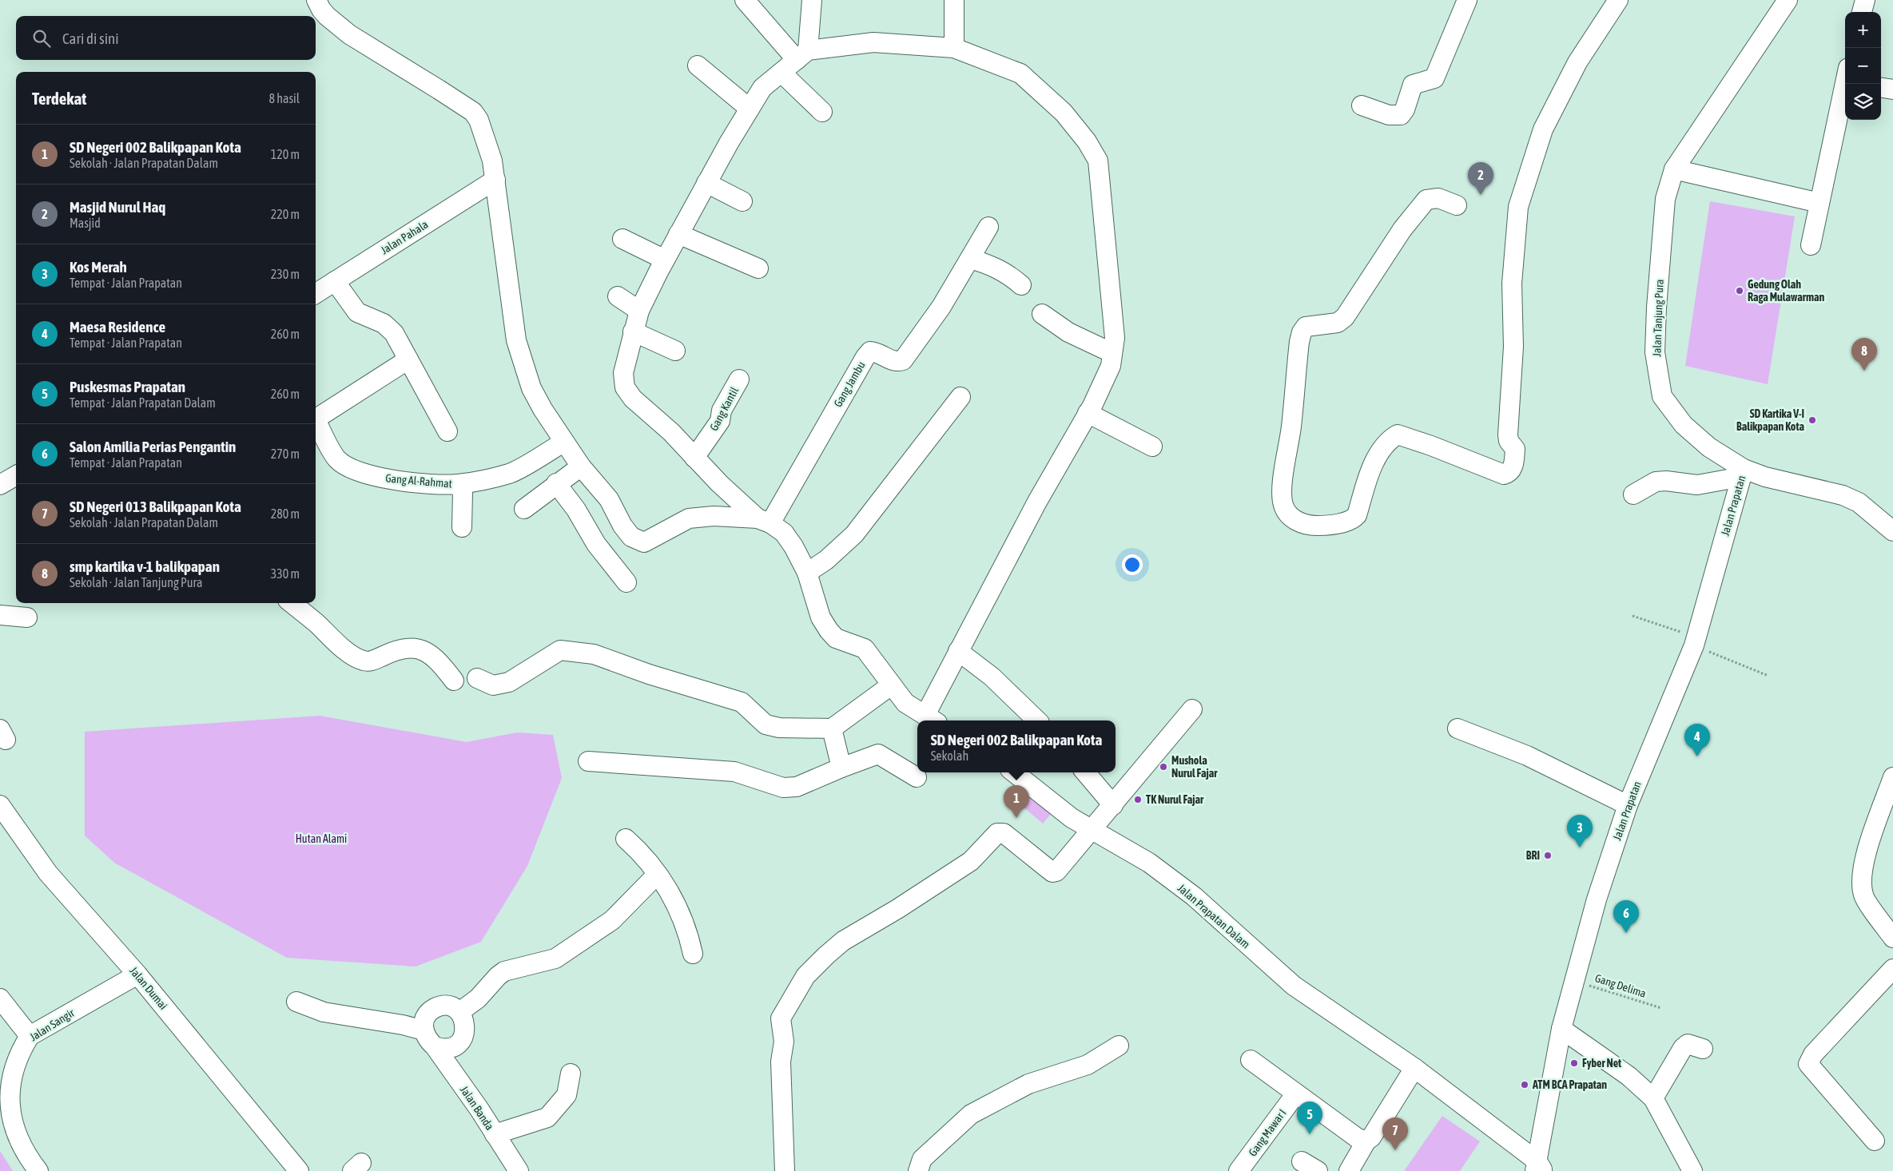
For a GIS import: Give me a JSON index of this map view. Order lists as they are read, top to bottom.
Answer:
{
  "streets": {
    "street": [
      "Jalan Pahala",
      "Jalan Tanjung Pura",
      "Gang Jambu",
      "Gang Kantil",
      "Gang Al-Rahmat",
      "Jalan Prapatan",
      "Jalan Prapatan Dalam",
      "Jalan Dumai",
      "Jalan Sangir",
      "Jalan Banda",
      "Gang Mawar I"
    ],
    "path": ["Gang Delima"]
  },
  "crossings": [
    ["Jalan Tanjung Pura", "Jalan Prapatan"],
    ["Jalan Prapatan", "Jalan Prapatan Dalam"],
    ["Jalan Prapatan", "Gang Delima"],
    ["Jalan Dumai", "Jalan Sangir"]
  ],
  "parks": ["Hutan Alami"],
  "places": [
    "Gedung Olah Raga Mulawarman",
    "SD Kartika V-I Balikpapan Kota",
    "Mushola Nurul Fajar",
    "TK Nurul Fajar",
    "BRI",
    "Fyber Net",
    "ATM BCA Prapatan"
  ],
  "page": {
    "map_buttons": ["+", "−"],
    "search": "Cari di sini",
    "heading": ["Terdekat", "8 hasil"],
    "list": [
      {
        "mark": "1",
        "name": "SD Negeri 002 Balikpapan Kota",
        "note": "Sekolah · Jalan Prapatan Dalam",
        "value": "120 m"
      },
      {
        "mark": "2",
        "name": "Masjid Nurul Haq",
        "note": "Masjid",
        "value": "220 m"
      },
      {
        "mark": "3",
        "name": "Kos Merah",
        "note": "Tempat · Jalan Prapatan",
        "value": "230 m"
      },
      {
        "mark": "4",
        "name": "Maesa Residence",
        "note": "Tempat · Jalan Prapatan",
        "value": "260 m"
      },
      {
        "mark": "5",
        "name": "Puskesmas Prapatan",
        "note": "Tempat · Jalan Prapatan Dalam",
        "value": "260 m"
      },
      {
        "mark": "6",
        "name": "Salon Amilia Perias Pengantin",
        "note": "Tempat · Jalan Prapatan",
        "value": "270 m"
      },
      {
        "mark": "7",
        "name": "SD Negeri 013 Balikpapan Kota",
        "note": "Sekolah · Jalan Prapatan Dalam",
        "value": "280 m"
      },
      {
        "mark": "8",
        "name": "smp kartika v-1 balikpapan",
        "note": "Sekolah · Jalan Tanjung Pura",
        "value": "330 m"
      }
    ],
    "pins": [
      "2",
      "8",
      "4",
      "1",
      "3",
      "6",
      "5",
      "7"
    ],
    "popup": ["SD Negeri 002 Balikpapan Kota", "Sekolah"]
  }
}
